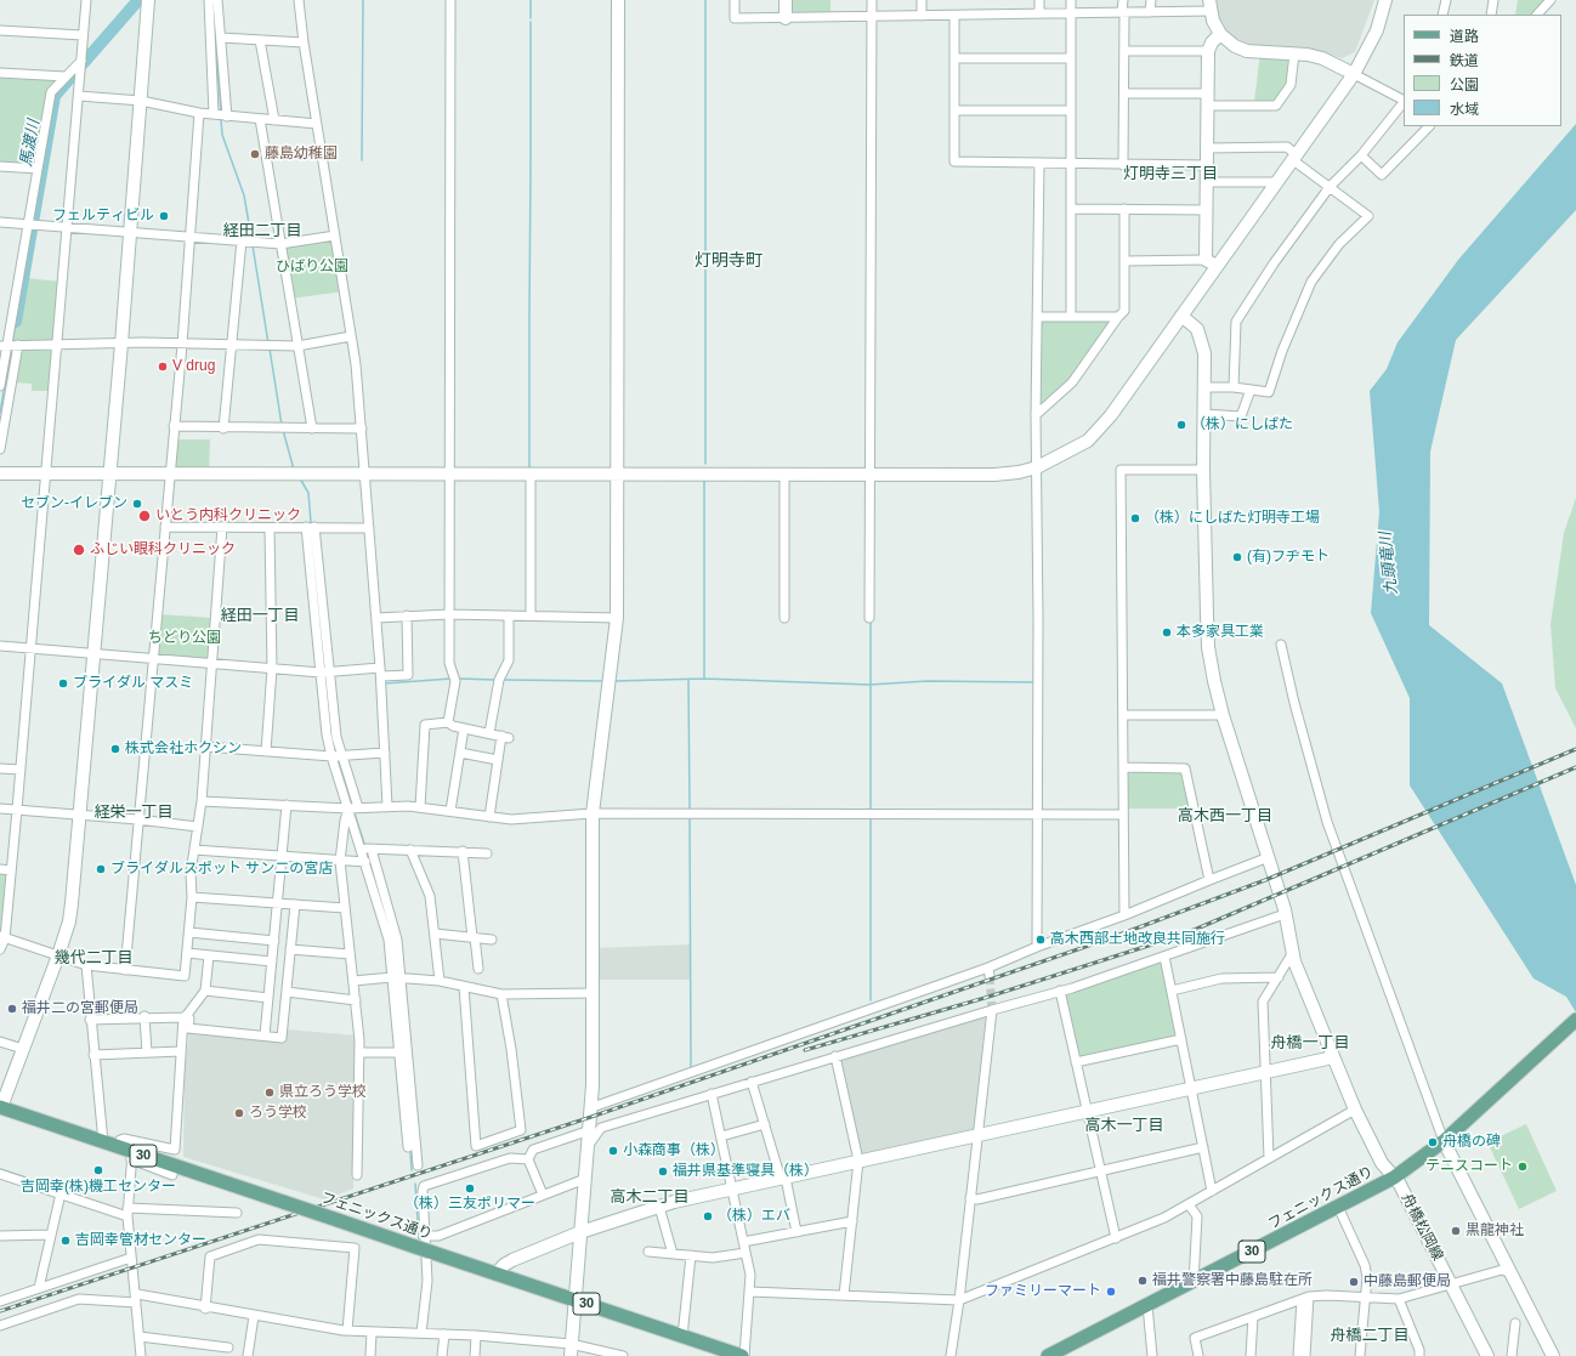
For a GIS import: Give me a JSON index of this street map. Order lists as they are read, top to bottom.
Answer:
{
  "streets": {
    "main road": ["30", "フェニックス通り"],
    "street": ["舟橋松岡線"]
  },
  "crossings": [
    ["フェニックス通り", "舟橋松岡線"]
  ],
  "districts": [
    "灯明寺三丁目",
    "経田二丁目",
    "灯明寺町",
    "経田一丁目",
    "経栄一丁目",
    "高木西一丁目",
    "幾代二丁目",
    "舟橋一丁目",
    "高木一丁目",
    "高木二丁目",
    "舟橋二丁目"
  ],
  "water": ["馬渡川", "九頭竜川"],
  "parks": ["ひばり公園", "ちどり公園"],
  "places": [
    "藤島幼稚園",
    "フェルティビル",
    "V drug",
    "（株）にしばた",
    "セブン-イレブン",
    "いとう内科クリニック",
    "（株）にしばた灯明寺工場",
    "ふじい眼科クリニック",
    "(有)フヂモト",
    "本多家具工業",
    "ブライダル マスミ",
    "株式会社ホクシン",
    "ブライダルスポット サン二の宮店",
    "高木西部土地改良共同施行",
    "福井二の宮郵便局",
    "県立ろう学校",
    "ろう学校",
    "舟橋の碑",
    "小森商事（株）",
    "テニスコート",
    "吉岡幸(株)機工センター",
    "福井県基準寝具（株）",
    "（株）三友ポリマー",
    "（株）エバ",
    "黒龍神社",
    "吉岡幸管材センター",
    "福井警察署中藤島駐在所",
    "中藤島郵便局",
    "ファミリーマート"
  ],
  "legend": [
    "道路",
    "鉄道",
    "公園",
    "水域"
  ]
}
